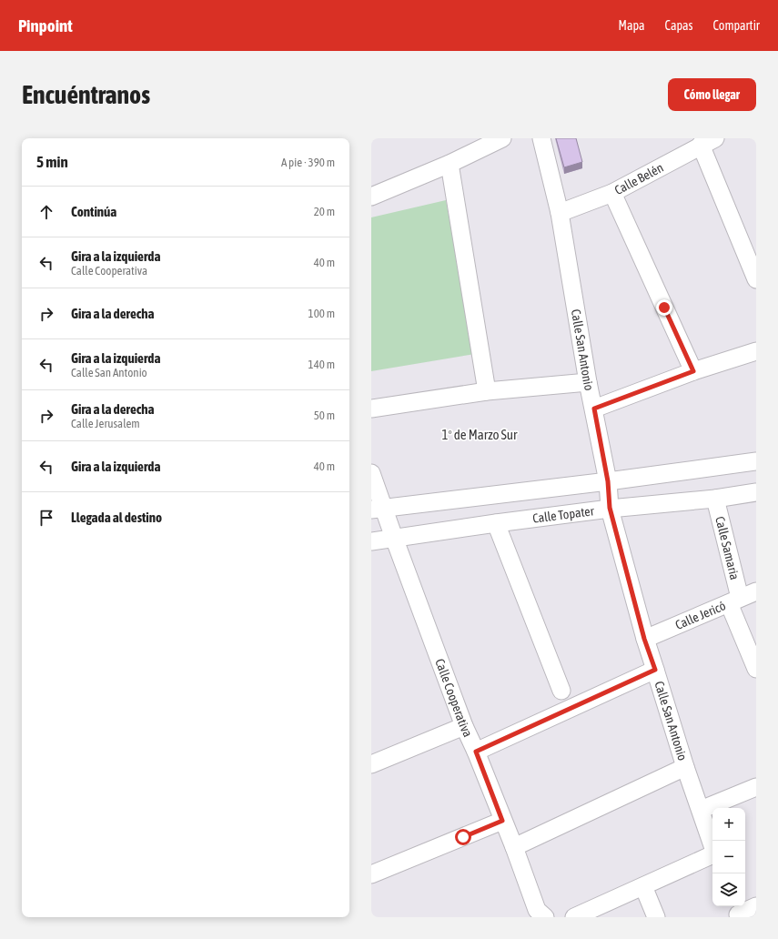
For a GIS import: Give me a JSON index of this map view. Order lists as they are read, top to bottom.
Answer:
{
  "streets": {
    "street": [
      "Calle Belén",
      "Calle San Antonio",
      "Calle Topater",
      "Calle Samaria",
      "Calle Jericó",
      "Calle Cooperativa"
    ]
  },
  "crossings": [
    ["Calle Belén", "Calle San Antonio"],
    ["Calle San Antonio", "Calle Topater"],
    ["Calle San Antonio", "Calle Jericó"],
    ["Calle Topater", "Calle Samaria"],
    ["Calle Topater", "Calle Cooperativa"],
    ["Calle Samaria", "Calle Jericó"]
  ],
  "districts": ["1º de Marzo Sur"],
  "page": {
    "header": "Pinpoint",
    "nav": ["Mapa", "Capas", "Compartir"],
    "buttons": "Cómo llegar",
    "title": "Encuéntranos",
    "heading": ["5 min", "A pie · 390 m"],
    "list": [
      ["Continúa", "20 m"],
      ["Gira a la izquierda", "Calle Cooperativa", "40 m"],
      ["Gira a la derecha", "100 m"],
      ["Gira a la izquierda", "Calle San Antonio", "140 m"],
      ["Gira a la derecha", "Calle Jerusalem", "50 m"],
      ["Gira a la izquierda", "40 m"],
      "Llegada al destino"
    ],
    "map_buttons": ["+", "−"]
  }
}
